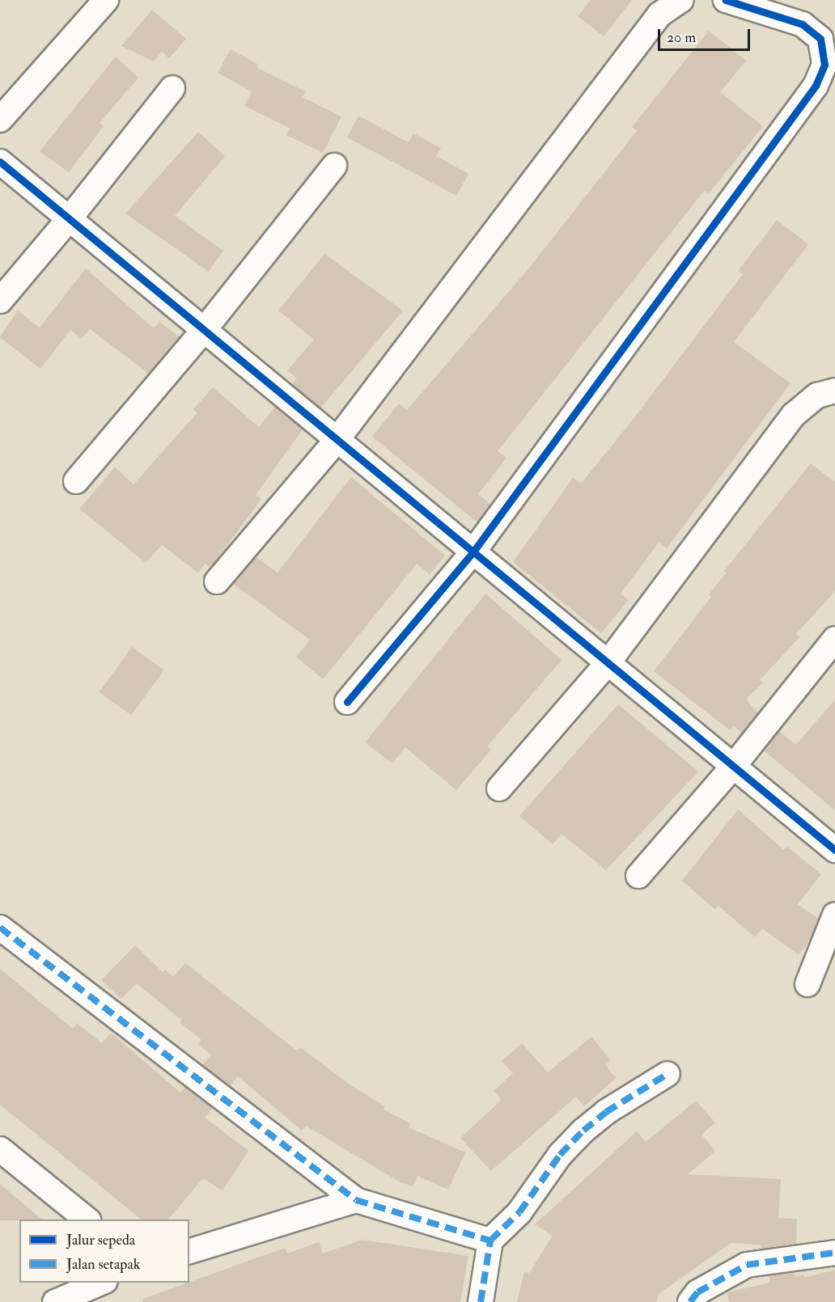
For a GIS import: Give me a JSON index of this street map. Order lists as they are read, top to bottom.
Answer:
{
  "legend": ["Jalur sepeda", "Jalan setapak"],
  "scale_bar": "20 m"
}
